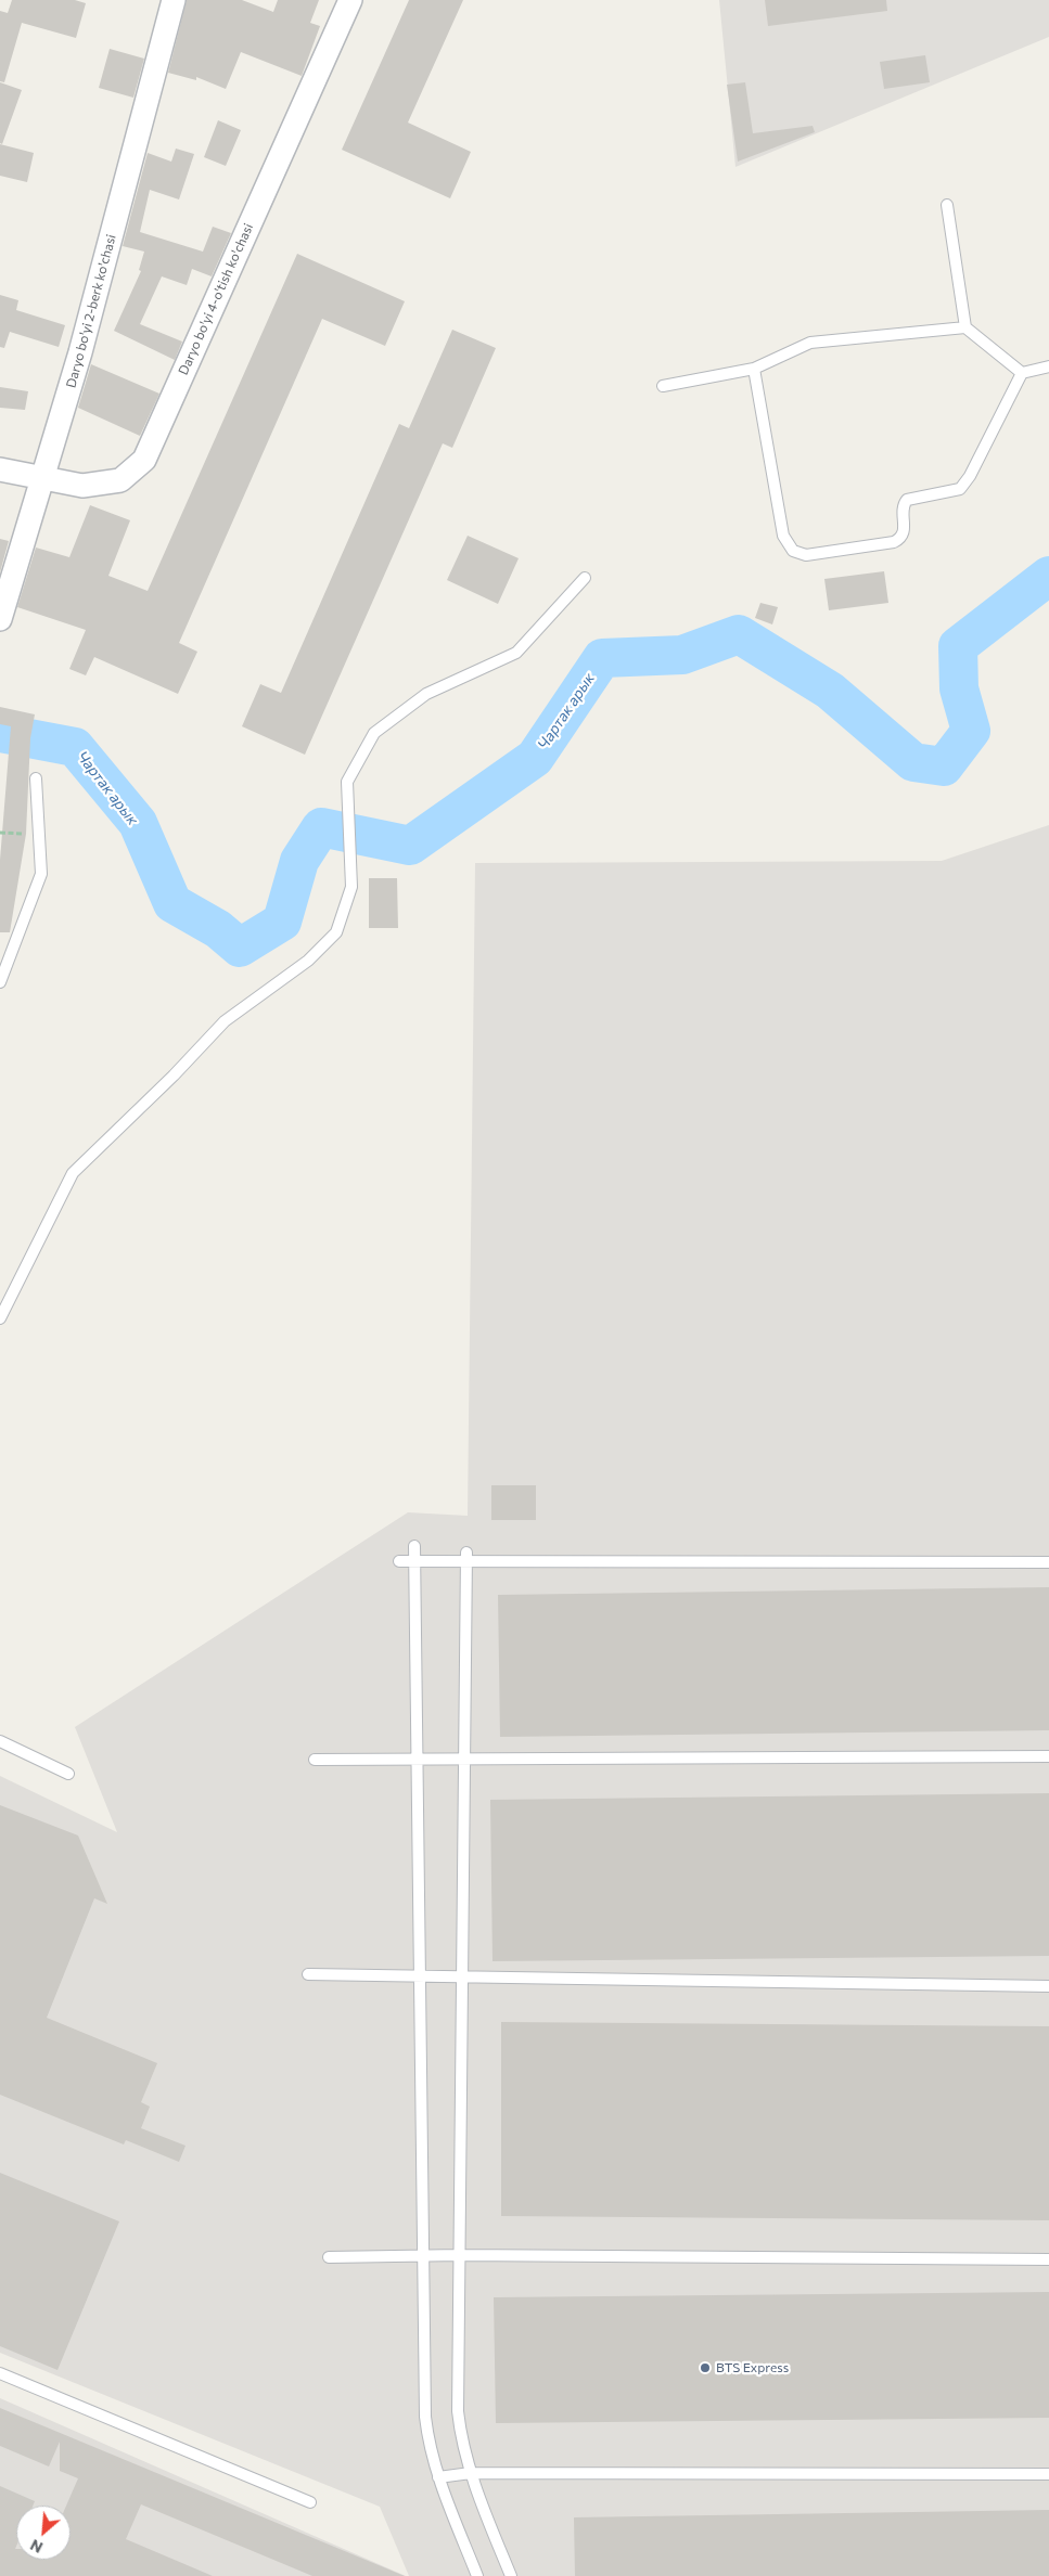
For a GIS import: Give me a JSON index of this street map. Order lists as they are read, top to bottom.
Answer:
{
  "streets": {
    "street": ["Daryo bo'yi 4-o'tish ko'chasi", "Daryo bo'yi 2-berk ko'chasi"]
  },
  "crossings": [
    ["Daryo bo'yi 4-o'tish ko'chasi", "Daryo bo'yi 2-berk ko'chasi"]
  ],
  "water": ["Чартак арык"],
  "places": ["BTS Express"],
  "north": "bottom left"
}
